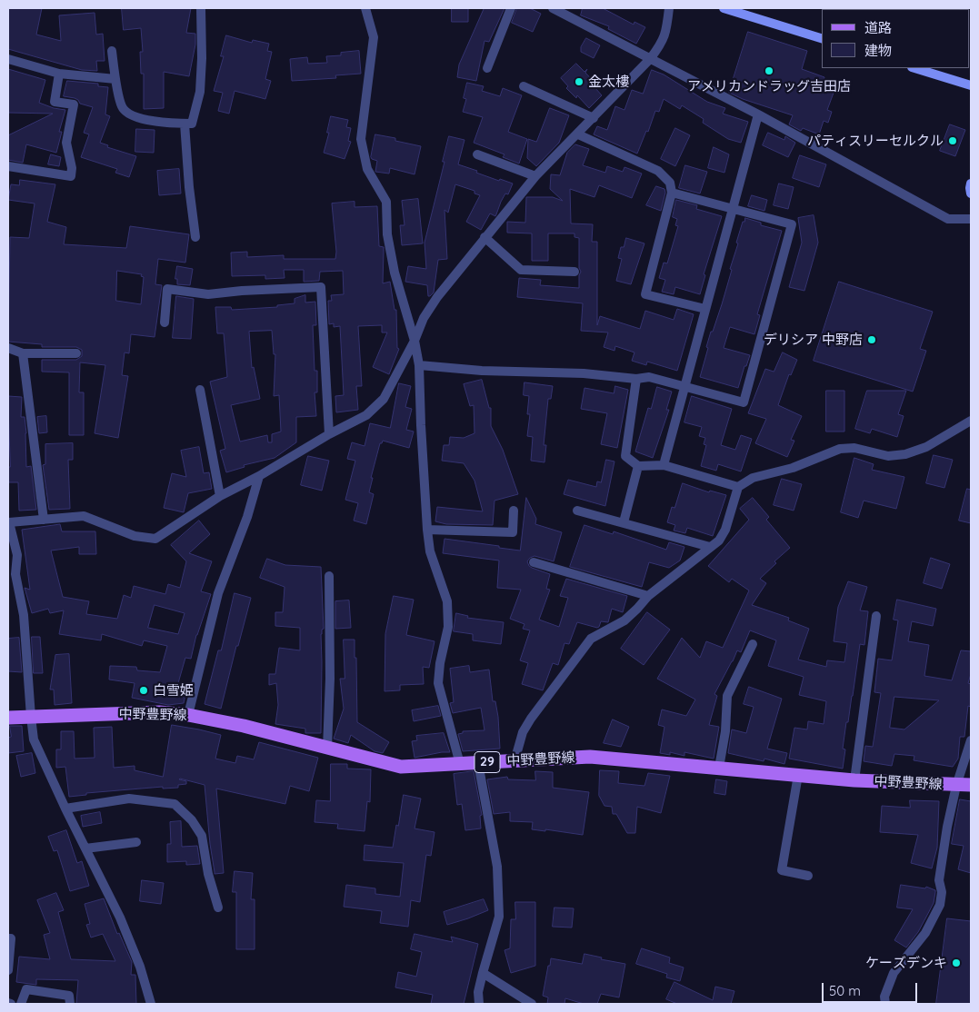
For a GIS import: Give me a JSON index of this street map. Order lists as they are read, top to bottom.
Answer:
{
  "streets": {
    "main road": ["中野豊野線", "29"]
  },
  "places": [
    "アメリカンドラッグ吉田店",
    "金太樓",
    "パティスリーセルクル",
    "デリシア 中野店",
    "白雪姫",
    "ケーズデンキ"
  ],
  "legend": ["道路", "建物"],
  "scale_bar": "50 m"
}
